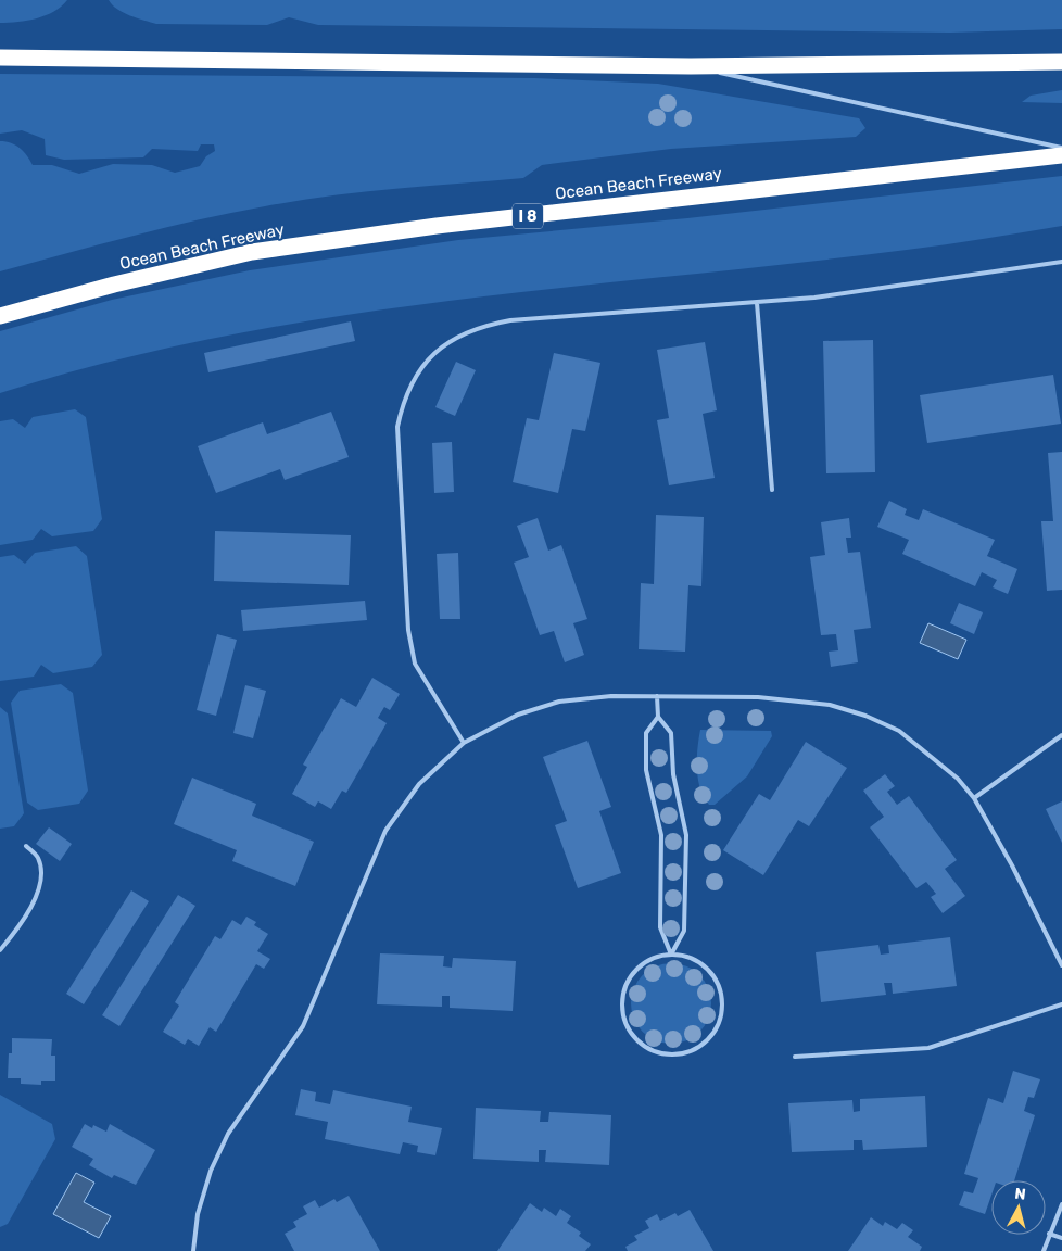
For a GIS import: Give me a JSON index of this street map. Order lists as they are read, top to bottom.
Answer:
{
  "streets": {
    "highway": ["Ocean Beach Freeway", "I 8"]
  },
  "north": "top"
}
